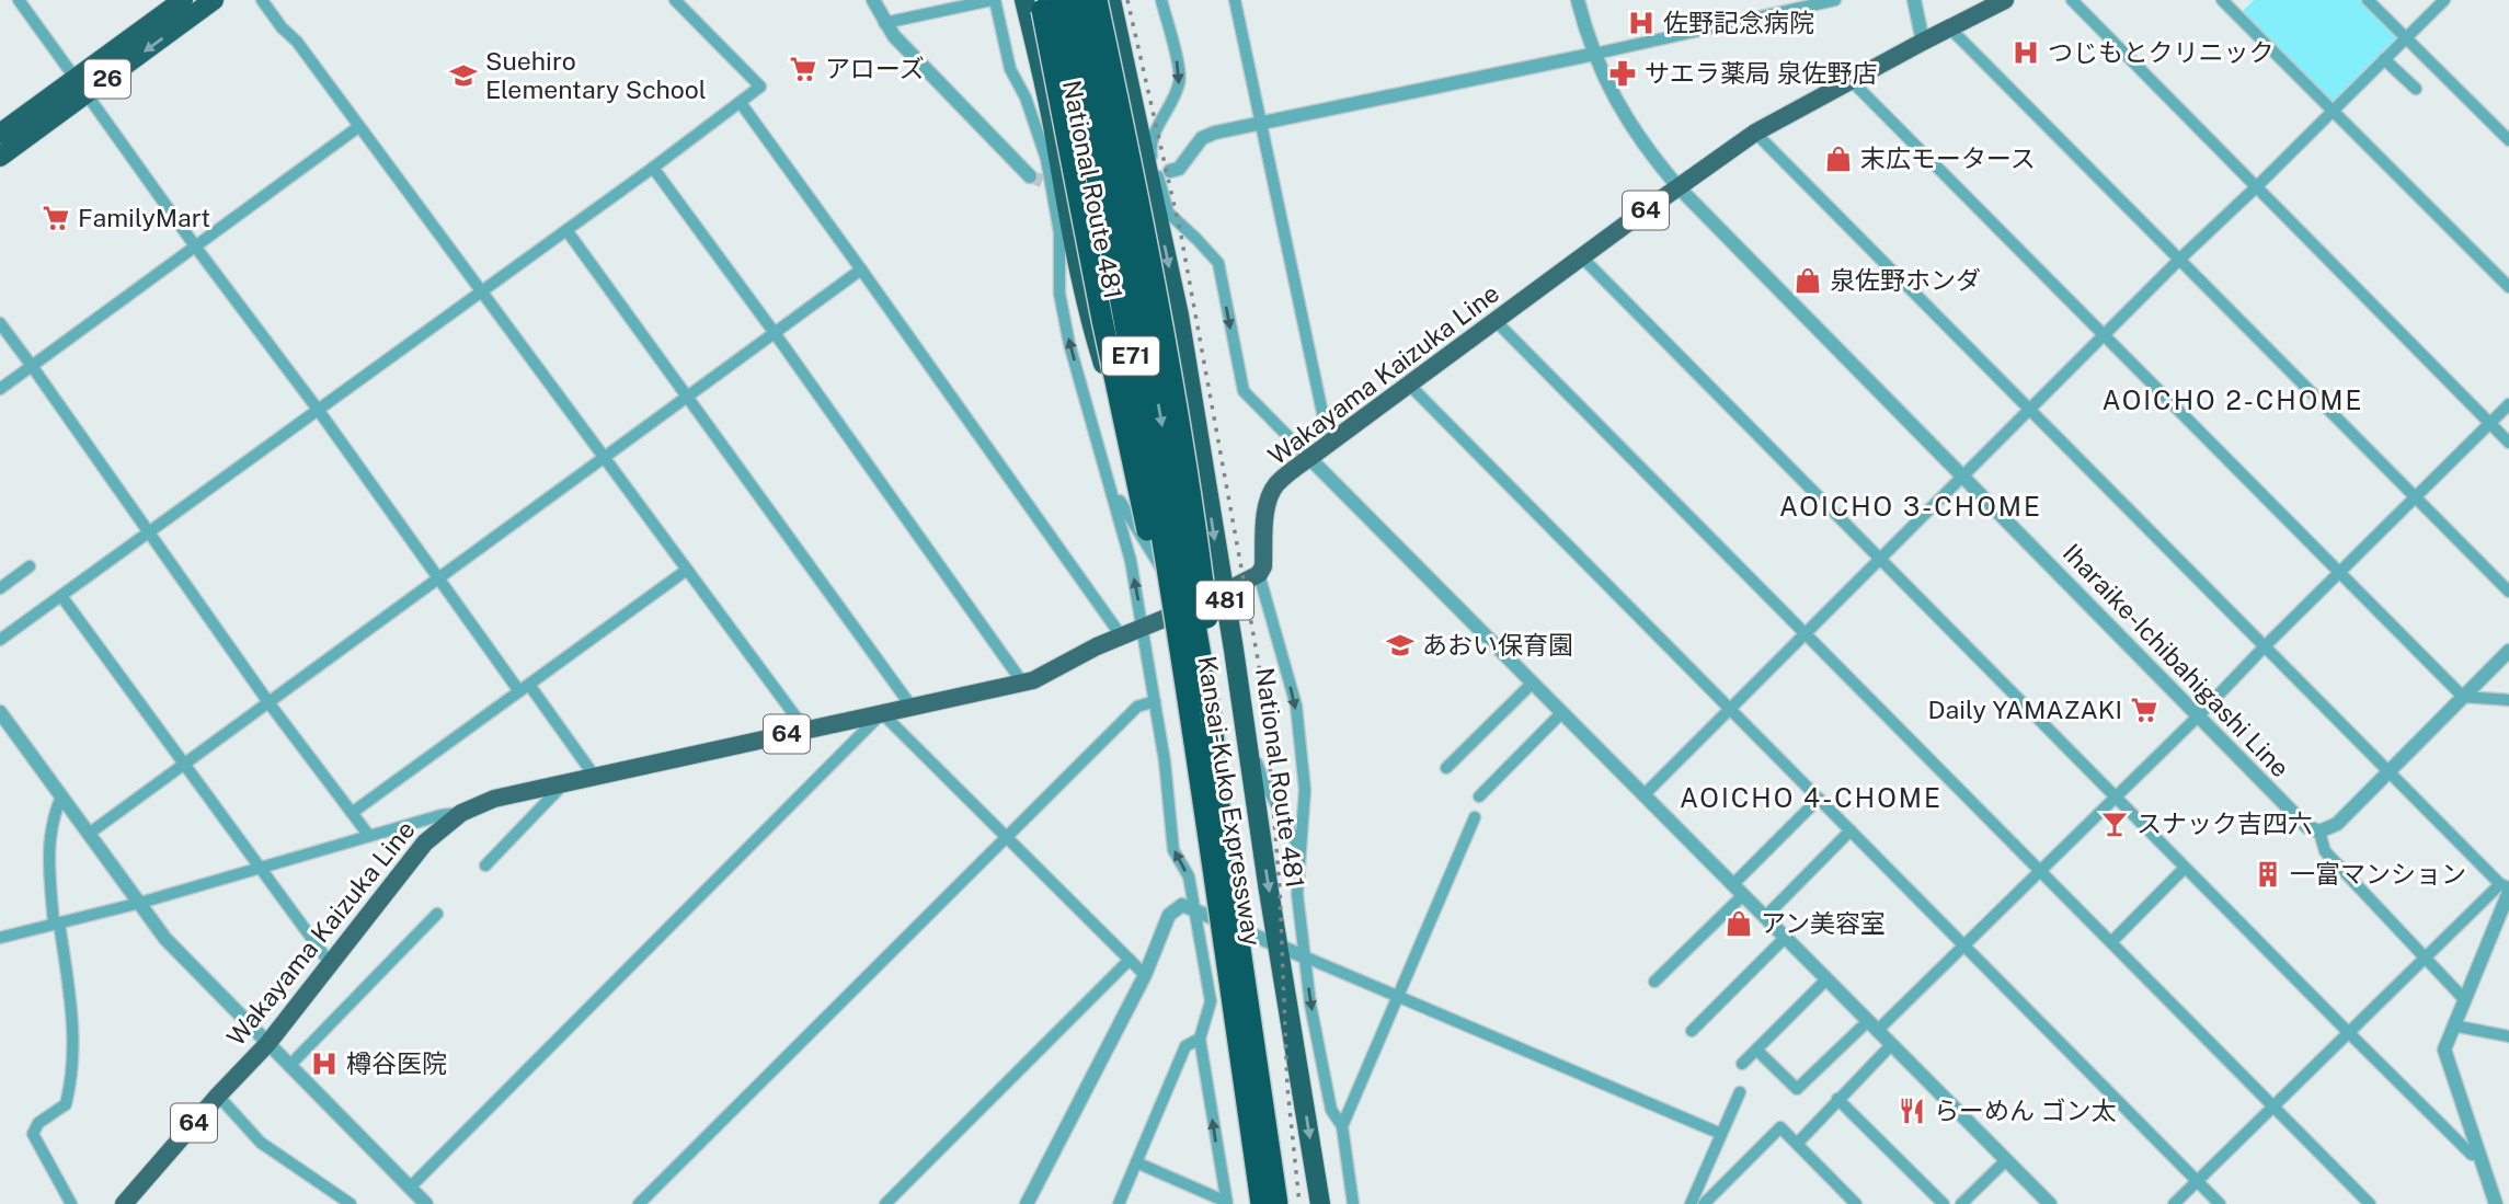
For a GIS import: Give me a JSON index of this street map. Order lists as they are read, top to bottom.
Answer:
{
  "streets": {
    "highway": [
      "26",
      "National Route 481",
      "E71",
      "481",
      "Kansai-Kuko Expressway"
    ],
    "main road": ["64", "Wakayama Kaizuka Line"],
    "street": ["Iharaike-Ichibahigashi Line"]
  },
  "crossings": [
    ["National Route 481", "Wakayama Kaizuka Line"],
    ["National Route 481", "481"],
    ["National Route 481", "Kansai-Kuko Expressway"],
    ["Wakayama Kaizuka Line", "Iharaike-Ichibahigashi Line"],
    ["481", "Kansai-Kuko Expressway"]
  ],
  "districts": ["AOICHO 2-CHOME", "AOICHO 3-CHOME", "AOICHO 4-CHOME"],
  "places": {
    "hospital": ["佐野記念病院", "つじもとクリニック", "樽谷医院"],
    "supermarket": ["アローズ", "FamilyMart", "Daily YAMAZAKI"],
    "pharmacy": ["サエラ薬局 泉佐野店"],
    "school or university": ["Suehiro Elementary School", "あおい保育園"],
    "shop": ["末広モータース", "泉佐野ホンダ", "アン美容室"],
    "bar": ["スナック吉四六"],
    "building": ["一富マンション"],
    "restaurant": ["らーめん ゴン太"]
  }
}
